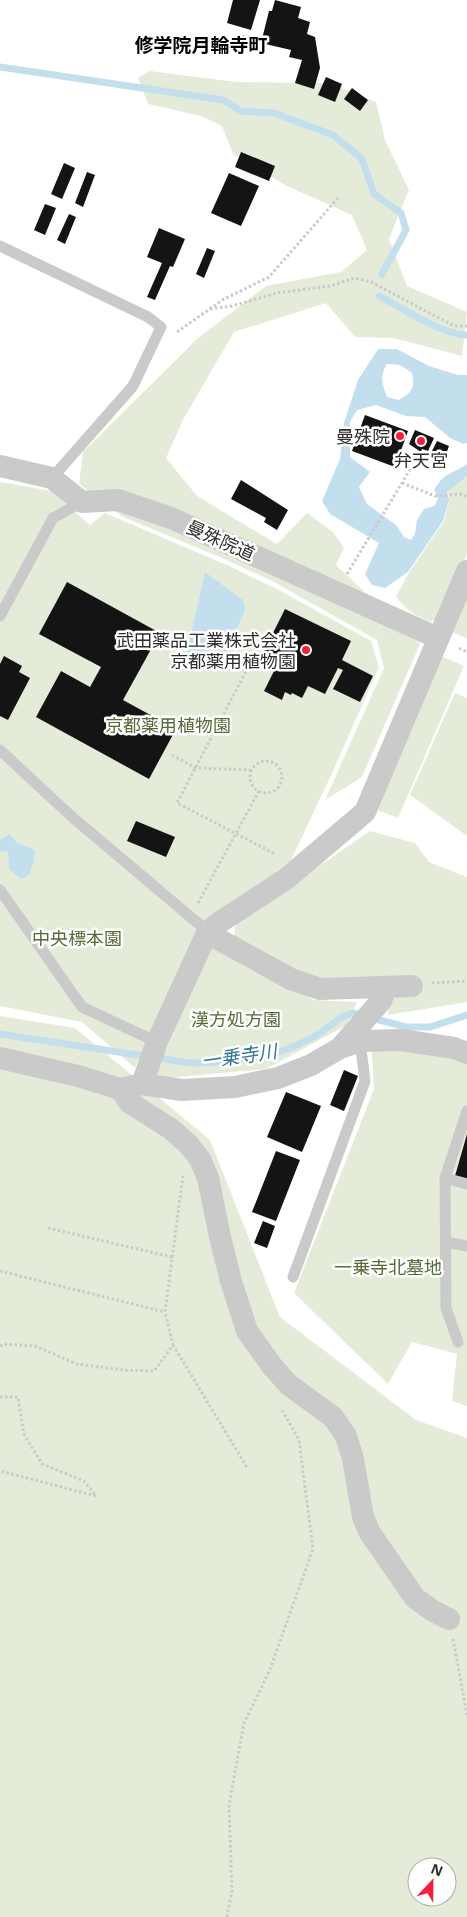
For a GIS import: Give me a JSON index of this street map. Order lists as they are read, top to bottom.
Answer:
{
  "streets": {
    "street": ["曼殊院道"]
  },
  "districts": ["修学院月輪寺町"],
  "water": ["一乗寺川"],
  "parks": [
    "京都薬用植物園",
    "中央標本園",
    "漢方処方園",
    "一乗寺北墓地"
  ],
  "places": ["曼殊院", "弁天宮", "武田薬品工業株式会社 京都薬用植物園"],
  "north": "top"
}
